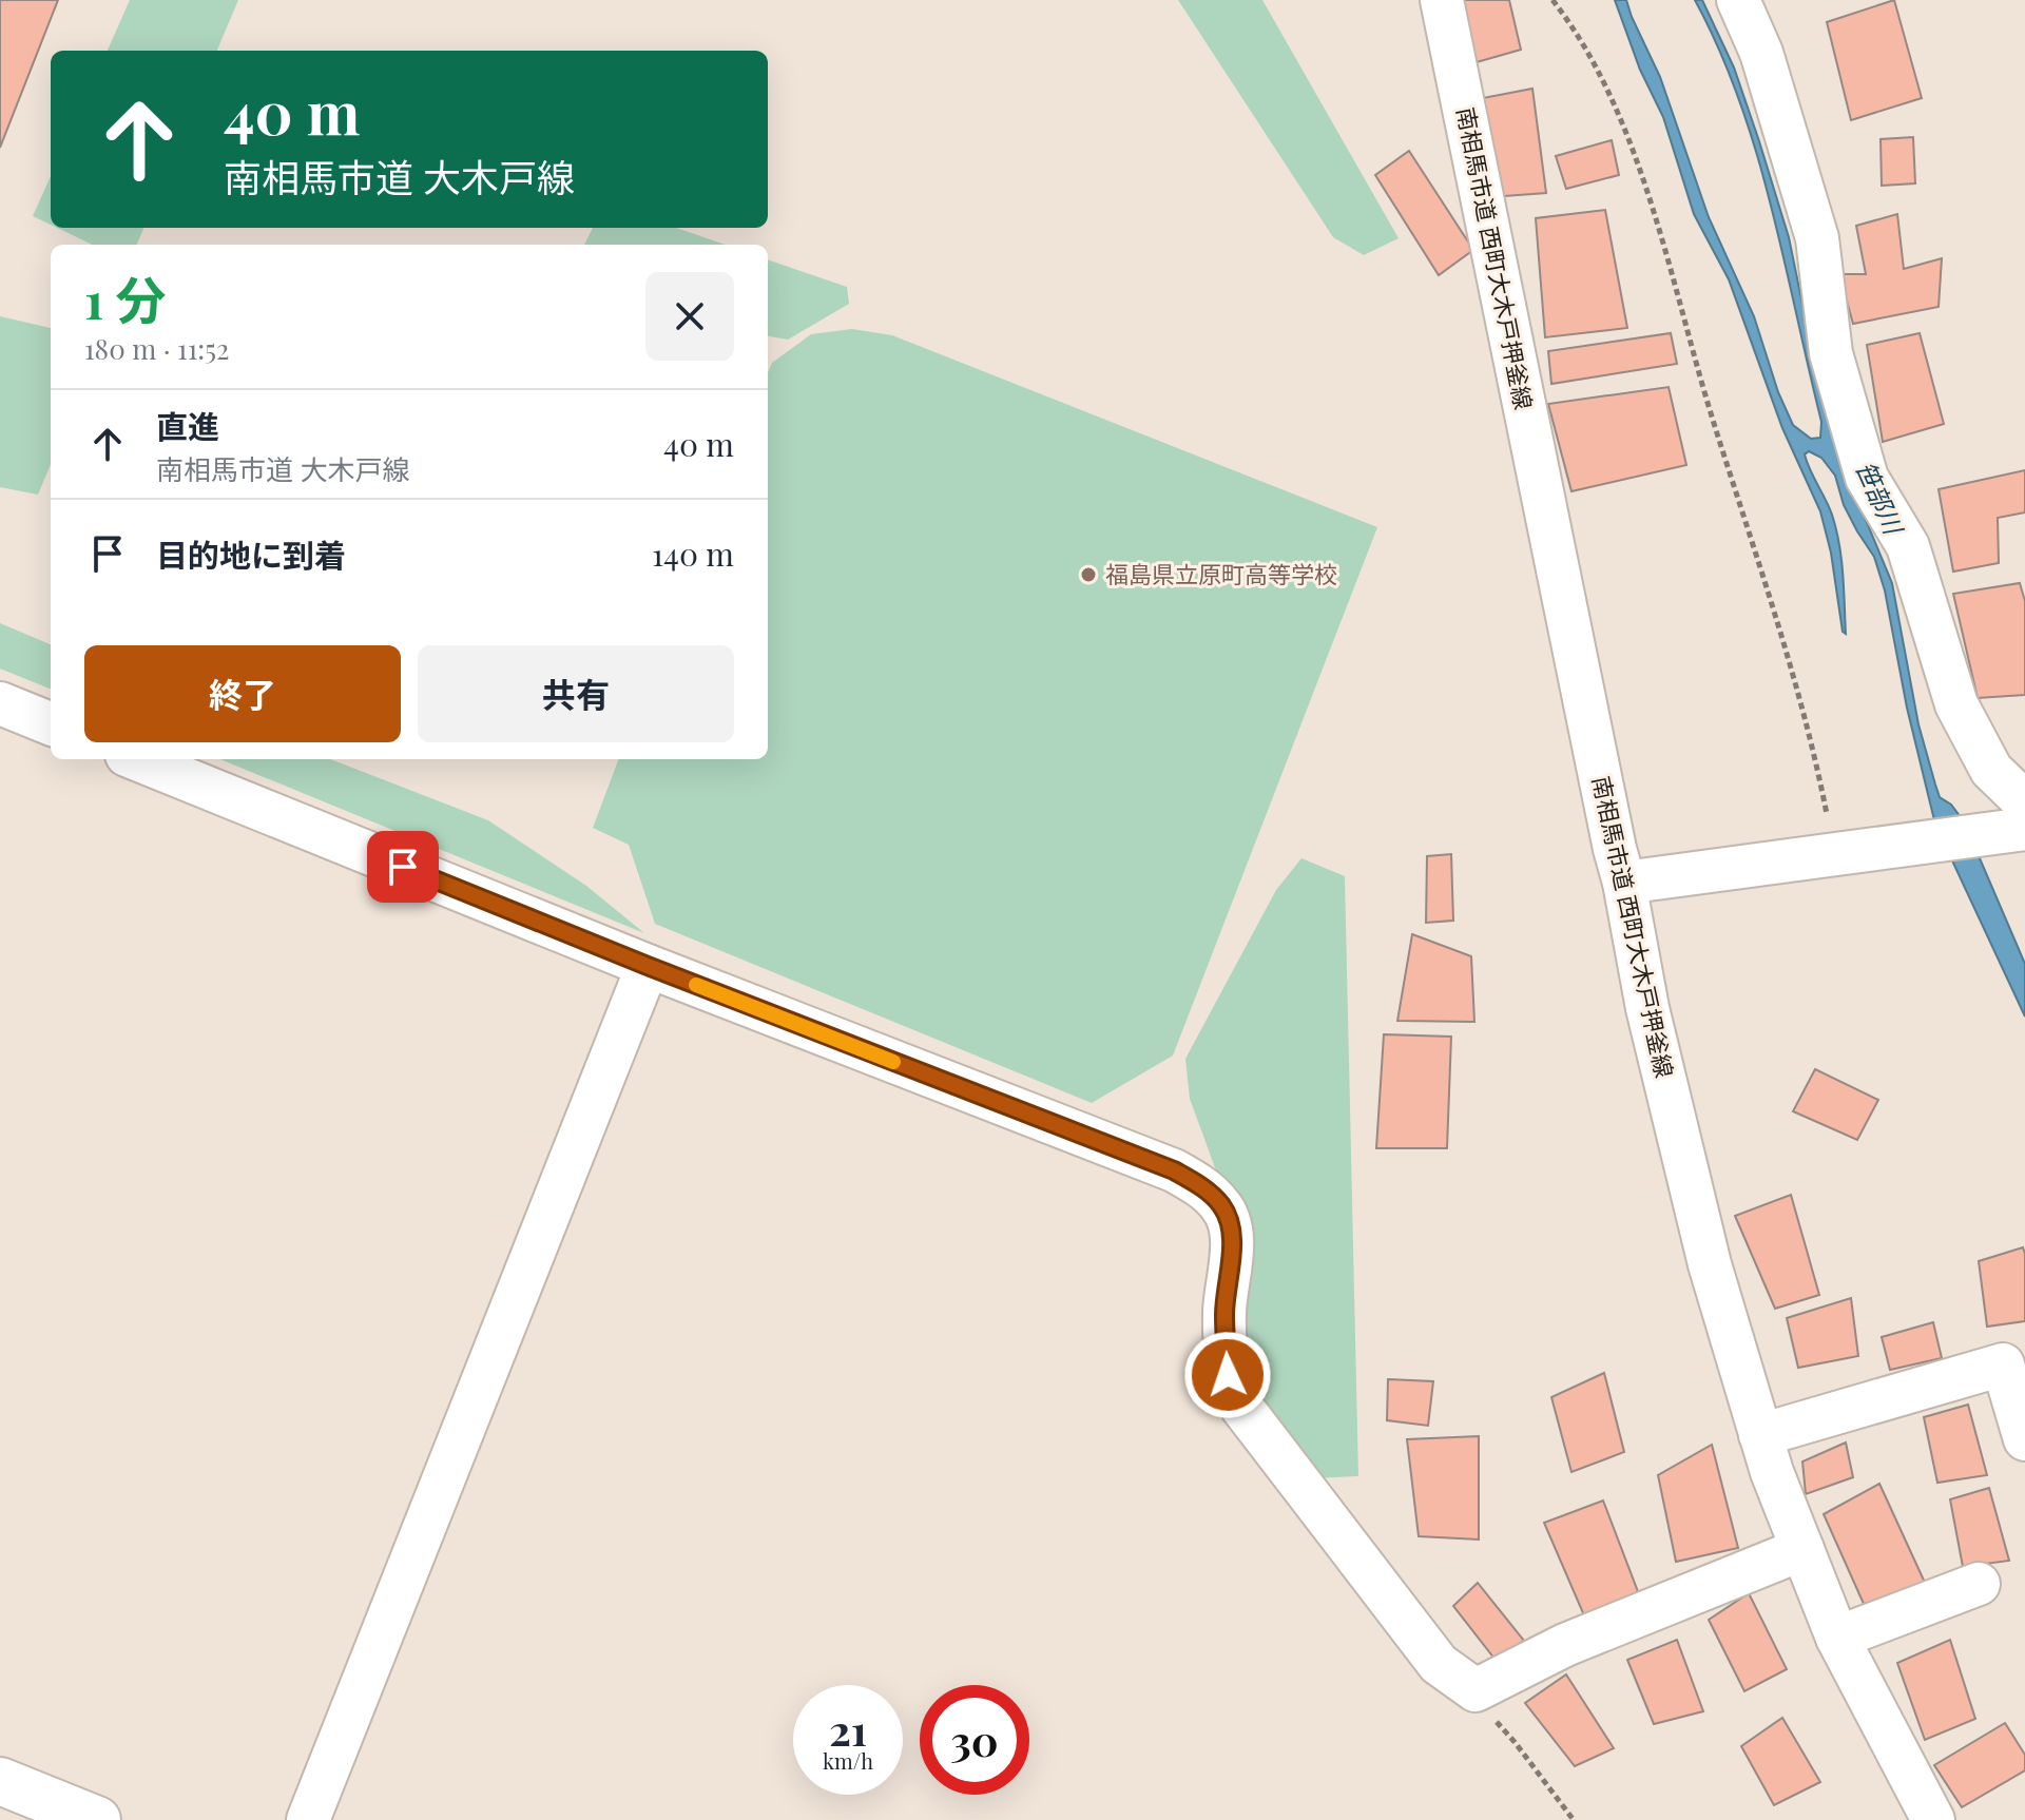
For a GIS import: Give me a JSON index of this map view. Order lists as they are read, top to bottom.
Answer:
{
  "streets": {
    "street": ["南相馬市道 西町大木戸押釜線"]
  },
  "water": ["笹部川"],
  "places": ["福島県立原町高等学校"],
  "page": {
    "turn": ["40 m", "南相馬市道 大木戸線"],
    "heading": ["1 分", "180 m · 11:52"],
    "list": [
      {
        "name": "直進",
        "note": "南相馬市道 大木戸線",
        "value": "40 m"
      },
      {
        "name": "目的地に到着",
        "value": "140 m"
      }
    ],
    "buttons": ["終了", "共有"],
    "speed": "21 km/h",
    "limit": "30"
  }
}
